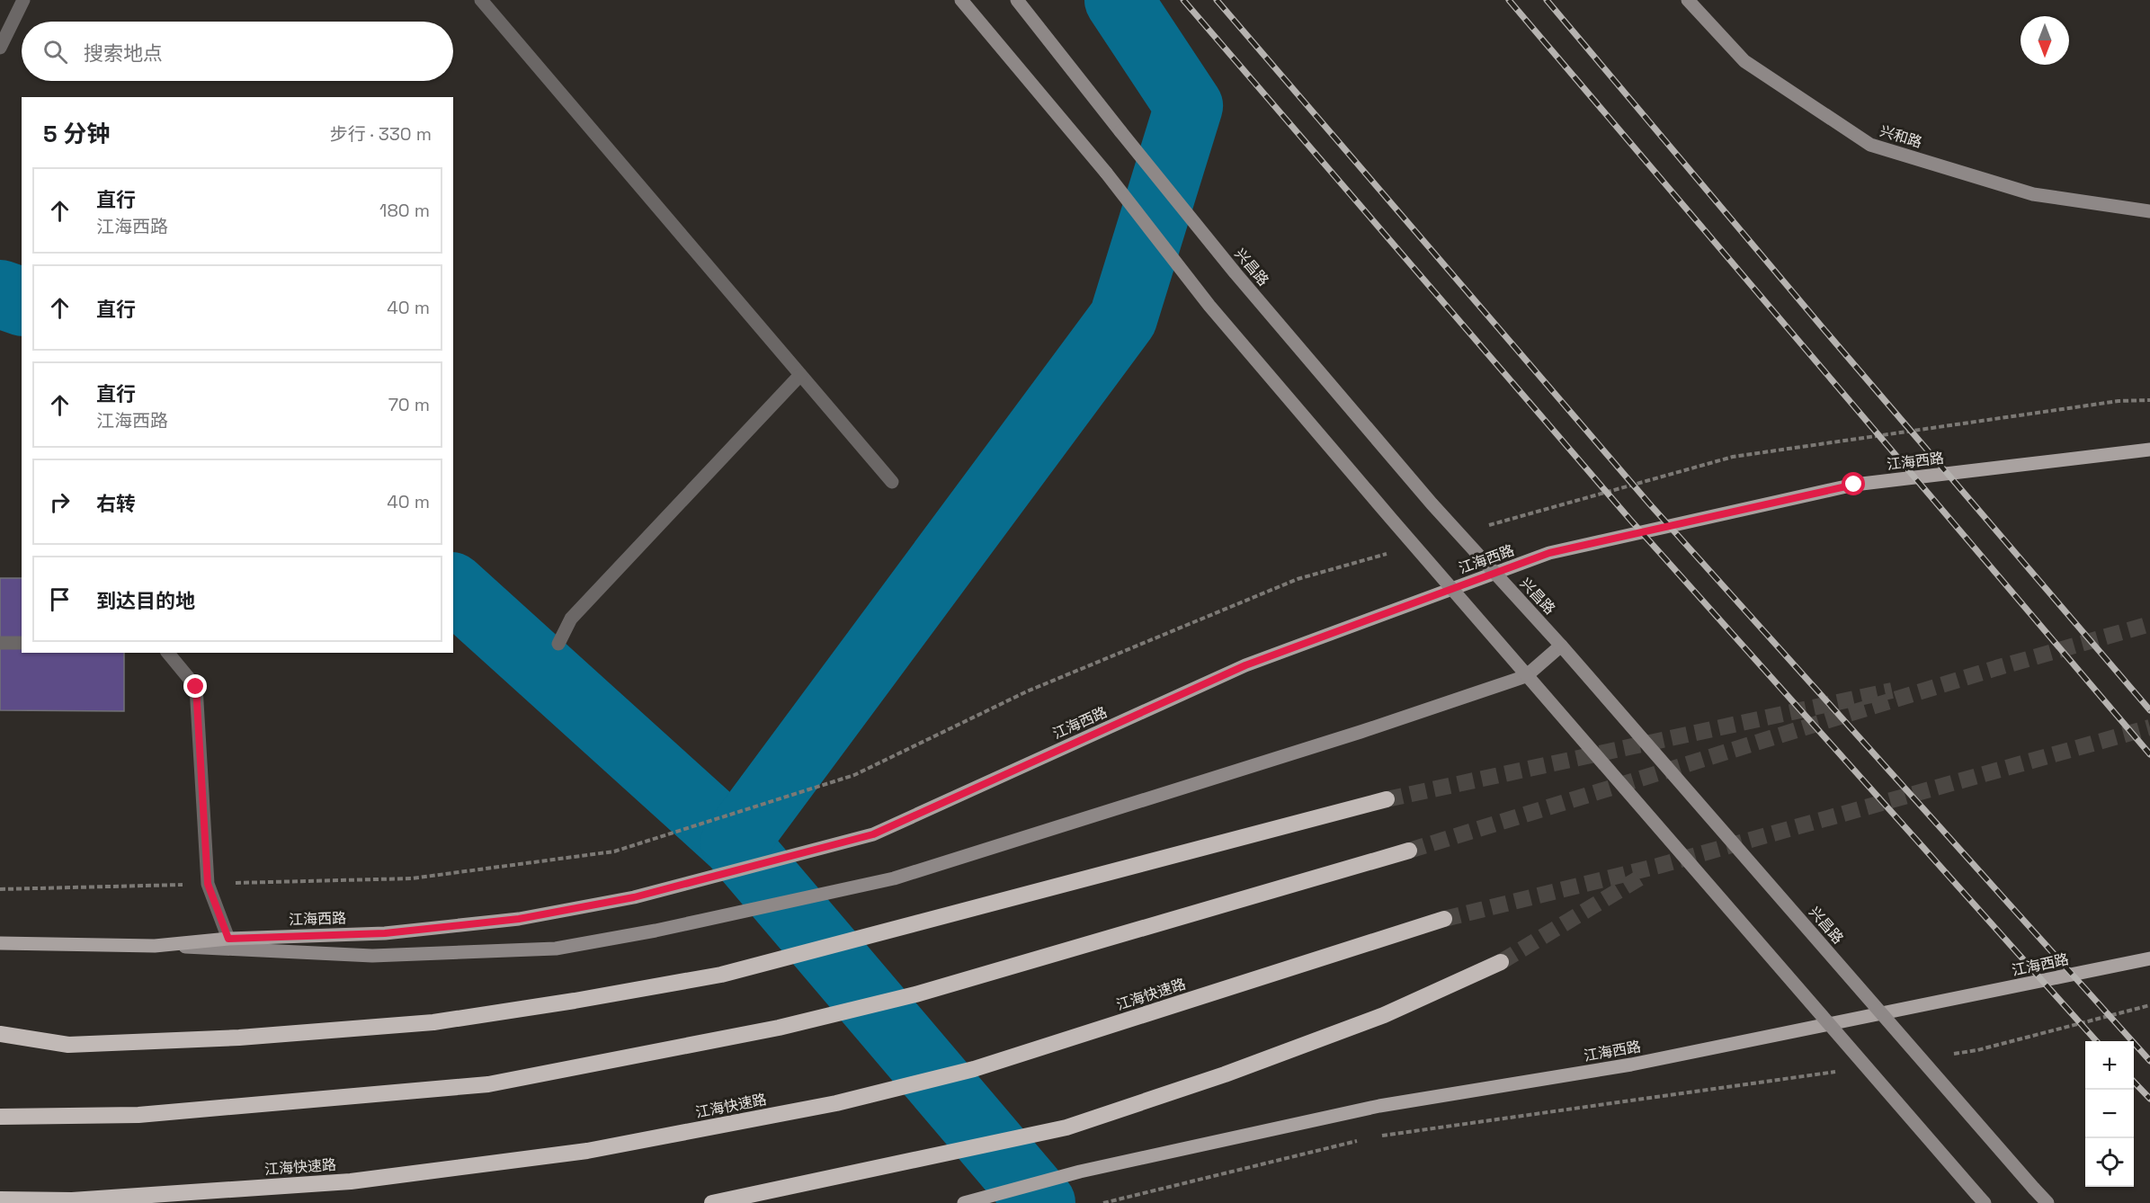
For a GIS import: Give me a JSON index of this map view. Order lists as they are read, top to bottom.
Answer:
{
  "streets": {
    "highway": ["江海快速路"],
    "main road": ["兴和路", "兴昌路", "江海西路"]
  },
  "north": "bottom",
  "page": {
    "search": "搜索地点",
    "heading": ["5 分钟", "步行 · 330 m"],
    "list": [
      ["直行", "江海西路", "180 m"],
      ["直行", "40 m"],
      ["直行", "江海西路", "70 m"],
      ["右转", "40 m"],
      "到达目的地"
    ],
    "map_buttons": ["+", "−"]
  }
}
